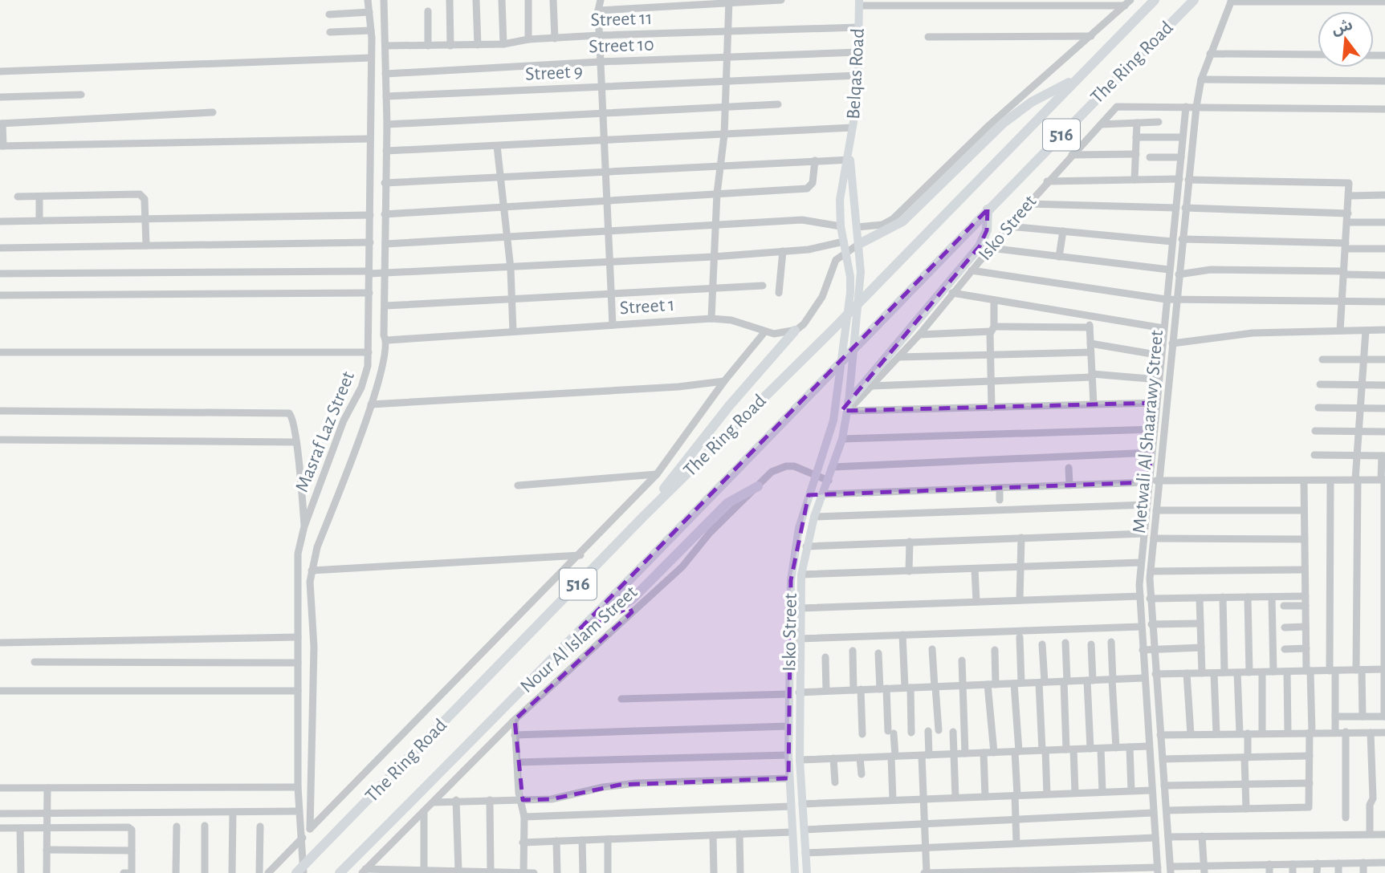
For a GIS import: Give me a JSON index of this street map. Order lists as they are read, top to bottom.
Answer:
{
  "streets": {
    "highway": ["The Ring Road", "516"],
    "main road": ["Belqas Road", "Isko Street"],
    "street": [
      "Street 11",
      "Street 10",
      "Street 9",
      "Street 1",
      "Masraf Laz Street",
      "Metwali Al Shaarawy Street",
      "Nour Al Islam Street"
    ]
  },
  "crossings": [
    ["Street 11", "Belqas Road"],
    ["Street 11", "Masraf Laz Street"],
    ["Street 10", "Belqas Road"],
    ["Street 10", "Masraf Laz Street"],
    ["Street 9", "Belqas Road"],
    ["Street 9", "Masraf Laz Street"],
    ["Belqas Road", "Isko Street"],
    ["Isko Street", "Metwali Al Shaarawy Street"],
    ["Isko Street", "Nour Al Islam Street"],
    ["Street 1", "Masraf Laz Street"]
  ],
  "north": "top"
}
